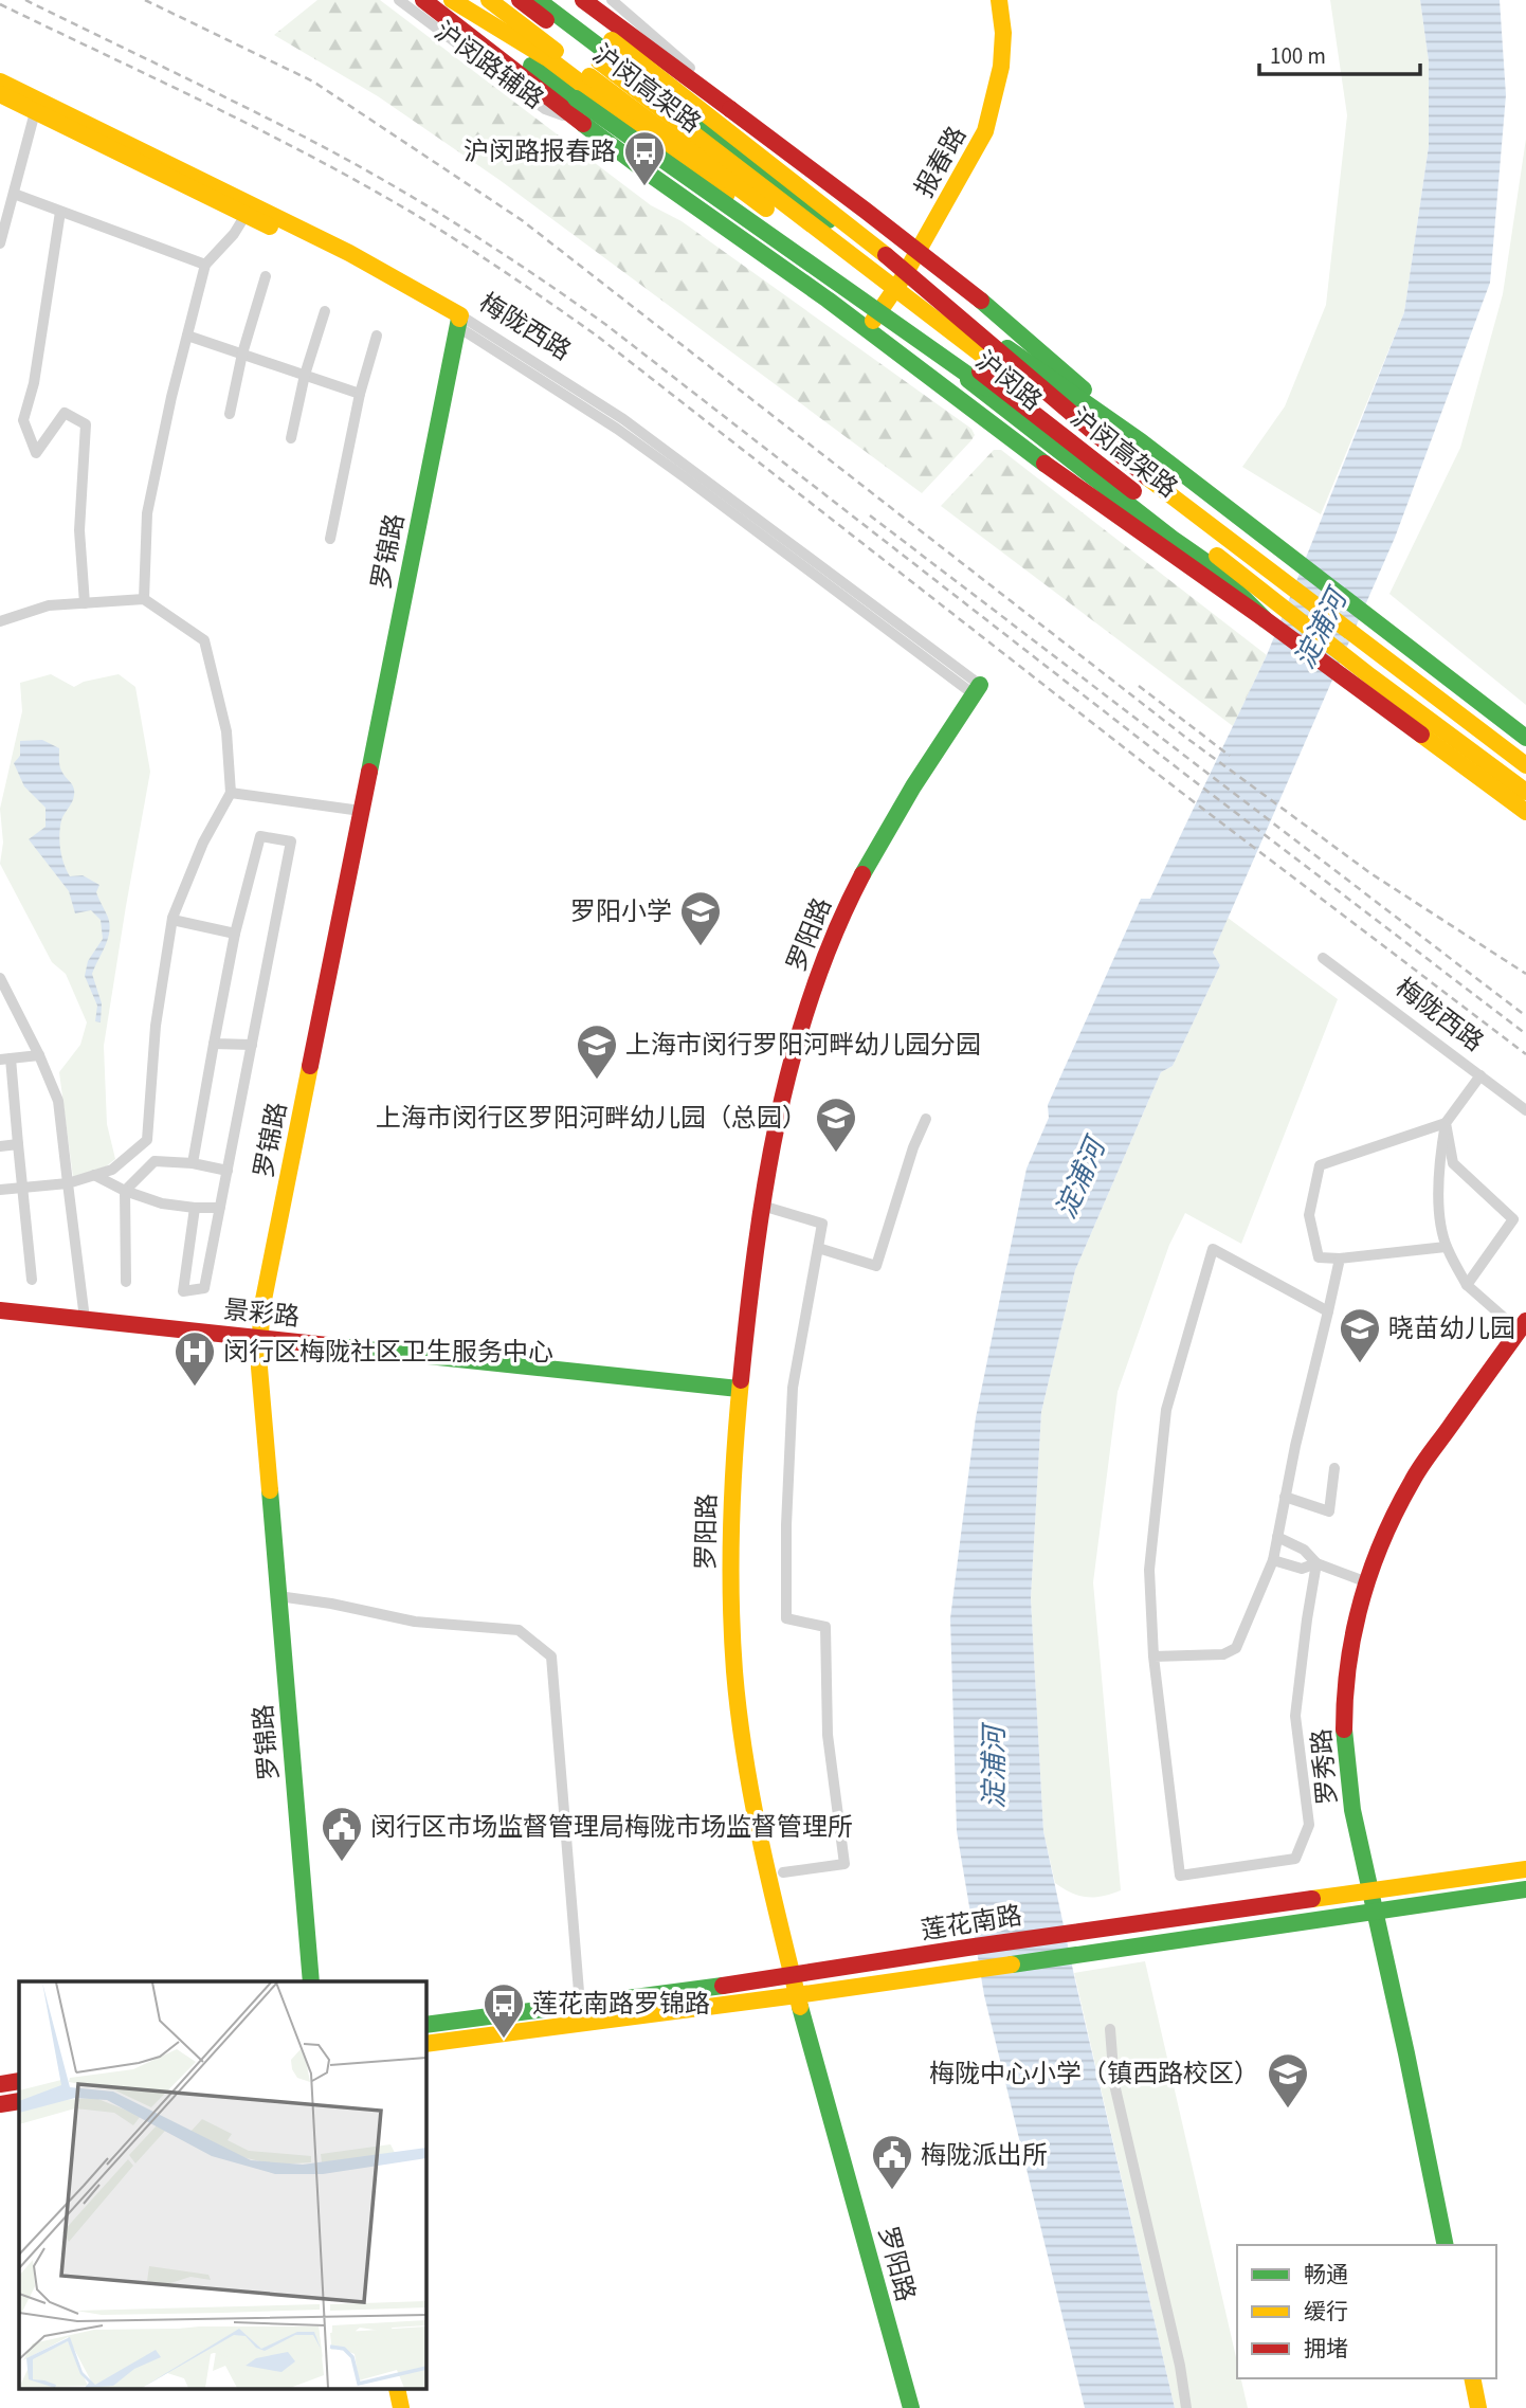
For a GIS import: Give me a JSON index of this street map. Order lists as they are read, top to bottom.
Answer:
{
  "streets": {
    "main road": [
      "沪闵高架路",
      "报春路",
      "梅陇西路",
      "沪闵路",
      "罗锦路",
      "罗阳路",
      "景彩路",
      "罗秀路",
      "莲花南路"
    ],
    "street": ["沪闵路辅路"]
  },
  "crossings": [
    ["沪闵高架路", "沪闵路"],
    ["报春路", "沪闵路"],
    ["梅陇西路", "罗锦路"],
    ["梅陇西路", "罗阳路"],
    ["罗锦路", "景彩路"],
    ["罗阳路", "景彩路"],
    ["罗阳路", "莲花南路"],
    ["罗秀路", "莲花南路"]
  ],
  "water": ["淀浦河"],
  "places": {
    "bus stop": ["沪闵路报春路", "莲花南路罗锦路"],
    "school or university": [
      "罗阳小学",
      "上海市闵行罗阳河畔幼儿园分园",
      "上海市闵行区罗阳河畔幼儿园（总园）",
      "晓苗幼儿园",
      "梅陇中心小学（镇西路校区）"
    ],
    "hospital": ["闵行区梅陇社区卫生服务中心"],
    "public building": ["闵行区市场监督管理局梅陇市场监督管理所", "梅陇派出所"]
  },
  "legend": ["畅通", "缓行", "拥堵"],
  "scale_bar": "100 m"
}
